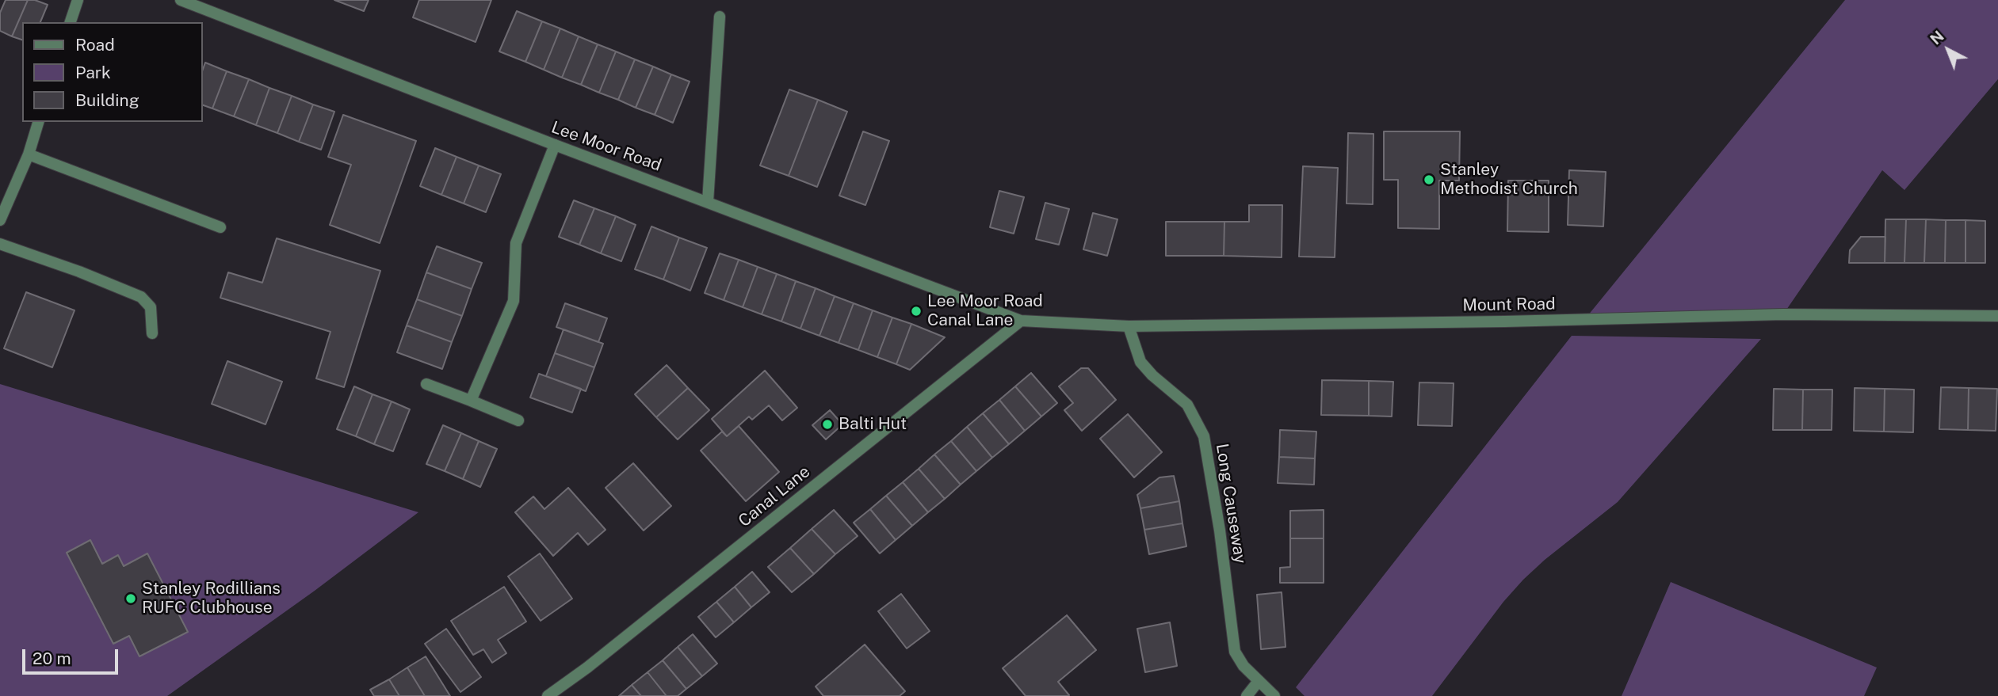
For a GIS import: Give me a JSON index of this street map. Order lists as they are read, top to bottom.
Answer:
{
  "streets": {
    "street": [
      "Lee Moor Road",
      "Mount Road",
      "Canal Lane",
      "Long Causeway"
    ]
  },
  "crossings": [
    ["Lee Moor Road", "Mount Road"],
    ["Lee Moor Road", "Canal Lane"],
    ["Mount Road", "Canal Lane"],
    ["Mount Road", "Long Causeway"]
  ],
  "places": [
    "Stanley Methodist Church",
    "Lee Moor Road Canal Lane",
    "Balti Hut",
    "Stanley Rodillians RUFC Clubhouse"
  ],
  "legend": ["Road", "Park", "Building"],
  "scale_bar": "20 m",
  "north": "top left"
}
